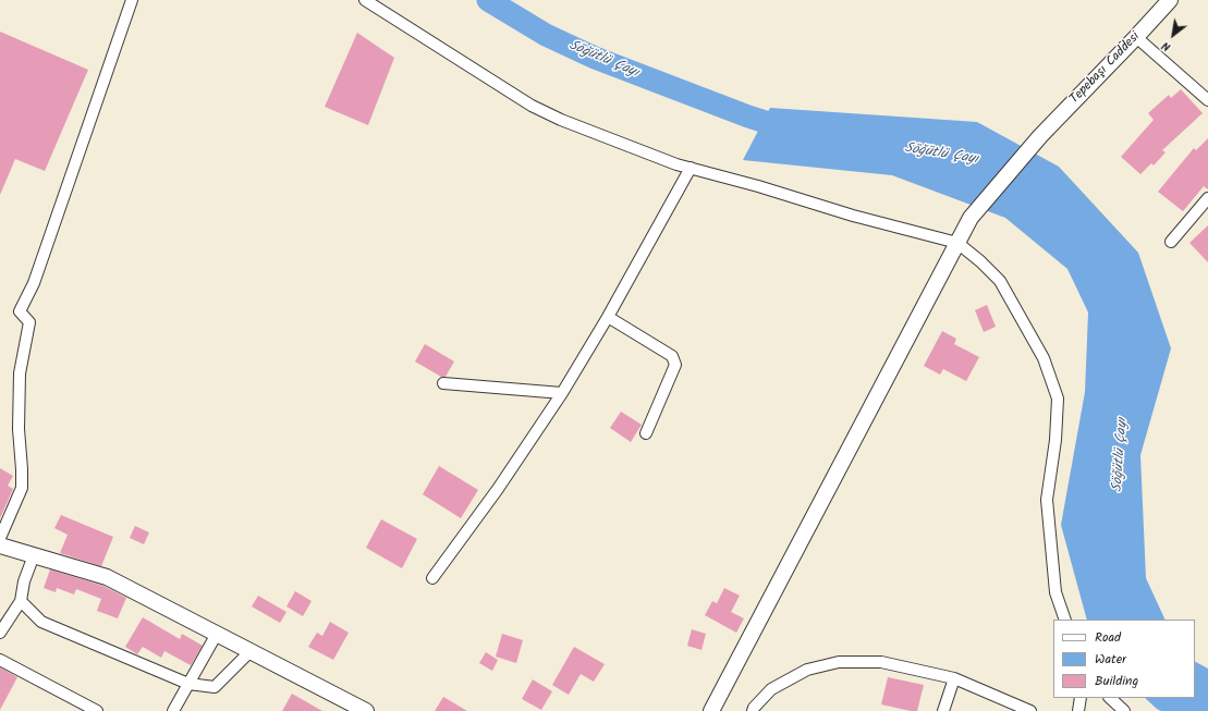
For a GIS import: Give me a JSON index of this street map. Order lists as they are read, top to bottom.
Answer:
{
  "streets": {
    "main road": ["Tepebaşı Caddesi"]
  },
  "water": ["Söğütlü Çayı"],
  "legend": ["Road", "Water", "Building"],
  "north": "bottom left"
}
